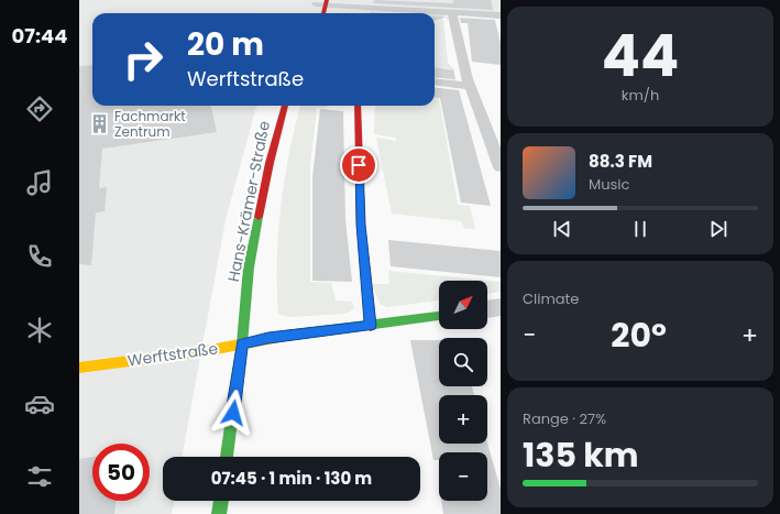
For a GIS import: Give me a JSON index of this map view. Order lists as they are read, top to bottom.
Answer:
{
  "streets": {
    "street": ["Hans-Krämer-Straße", "Werftstraße"]
  },
  "crossings": [
    ["Hans-Krämer-Straße", "Werftstraße"]
  ],
  "places": {
    "building": ["Fachmarkt Zentrum"]
  },
  "north": "top right",
  "page": {
    "tabs": "07:44",
    "tile": [
      ["44", "km/h"],
      "Climate",
      ["Range · 27%", "135 km"]
    ],
    "turn": ["20 m", "Werftstraße"],
    "song": ["88.3 FM", "Music"],
    "map_buttons": ["+", "−"],
    "heat": ["−", "20°", "+"],
    "limit": "50",
    "trip": "07:45 · 1 min · 130 m"
  }
}
